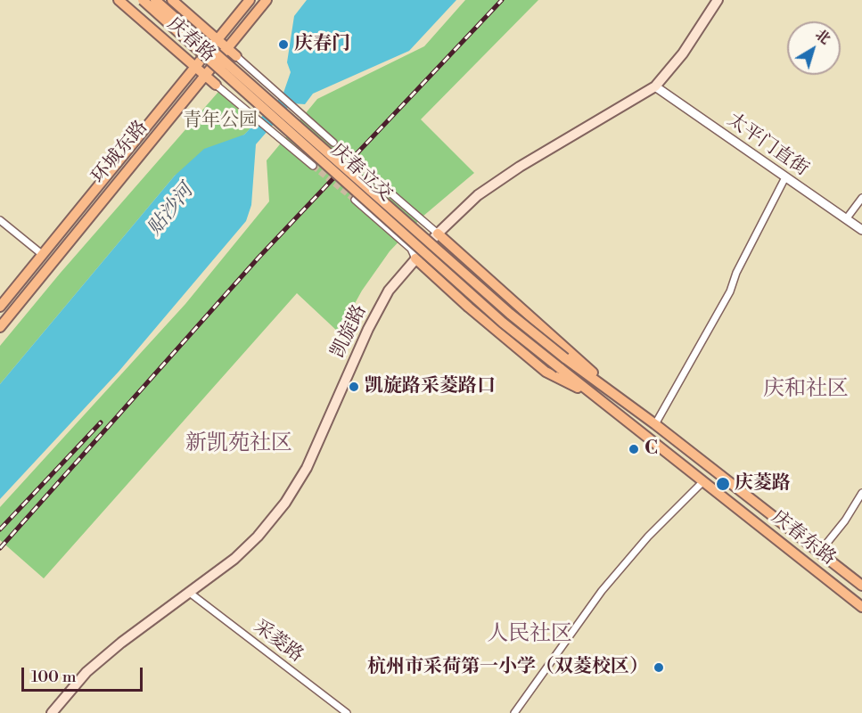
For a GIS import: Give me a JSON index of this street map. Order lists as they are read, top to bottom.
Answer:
{
  "streets": {
    "main road": [
      "庆春路",
      "环城东路",
      "庆春立交",
      "凯旋路",
      "庆春东路"
    ],
    "street": ["太平门直街", "采菱路"]
  },
  "crossings": [
    ["庆春路", "环城东路"],
    ["太平门直街", "凯旋路"],
    ["庆春立交", "庆春东路"],
    ["凯旋路", "庆春东路"],
    ["凯旋路", "采菱路"]
  ],
  "districts": ["庆和社区", "新凯苑社区", "人民社区"],
  "water": ["贴沙河"],
  "parks": ["青年公园"],
  "places": [
    "庆春门",
    "凯旋路采菱路口",
    "C",
    "庆菱路",
    "杭州市采荷第一小学（双菱校区）"
  ],
  "scale_bar": "100 m",
  "north": "top right"
}
